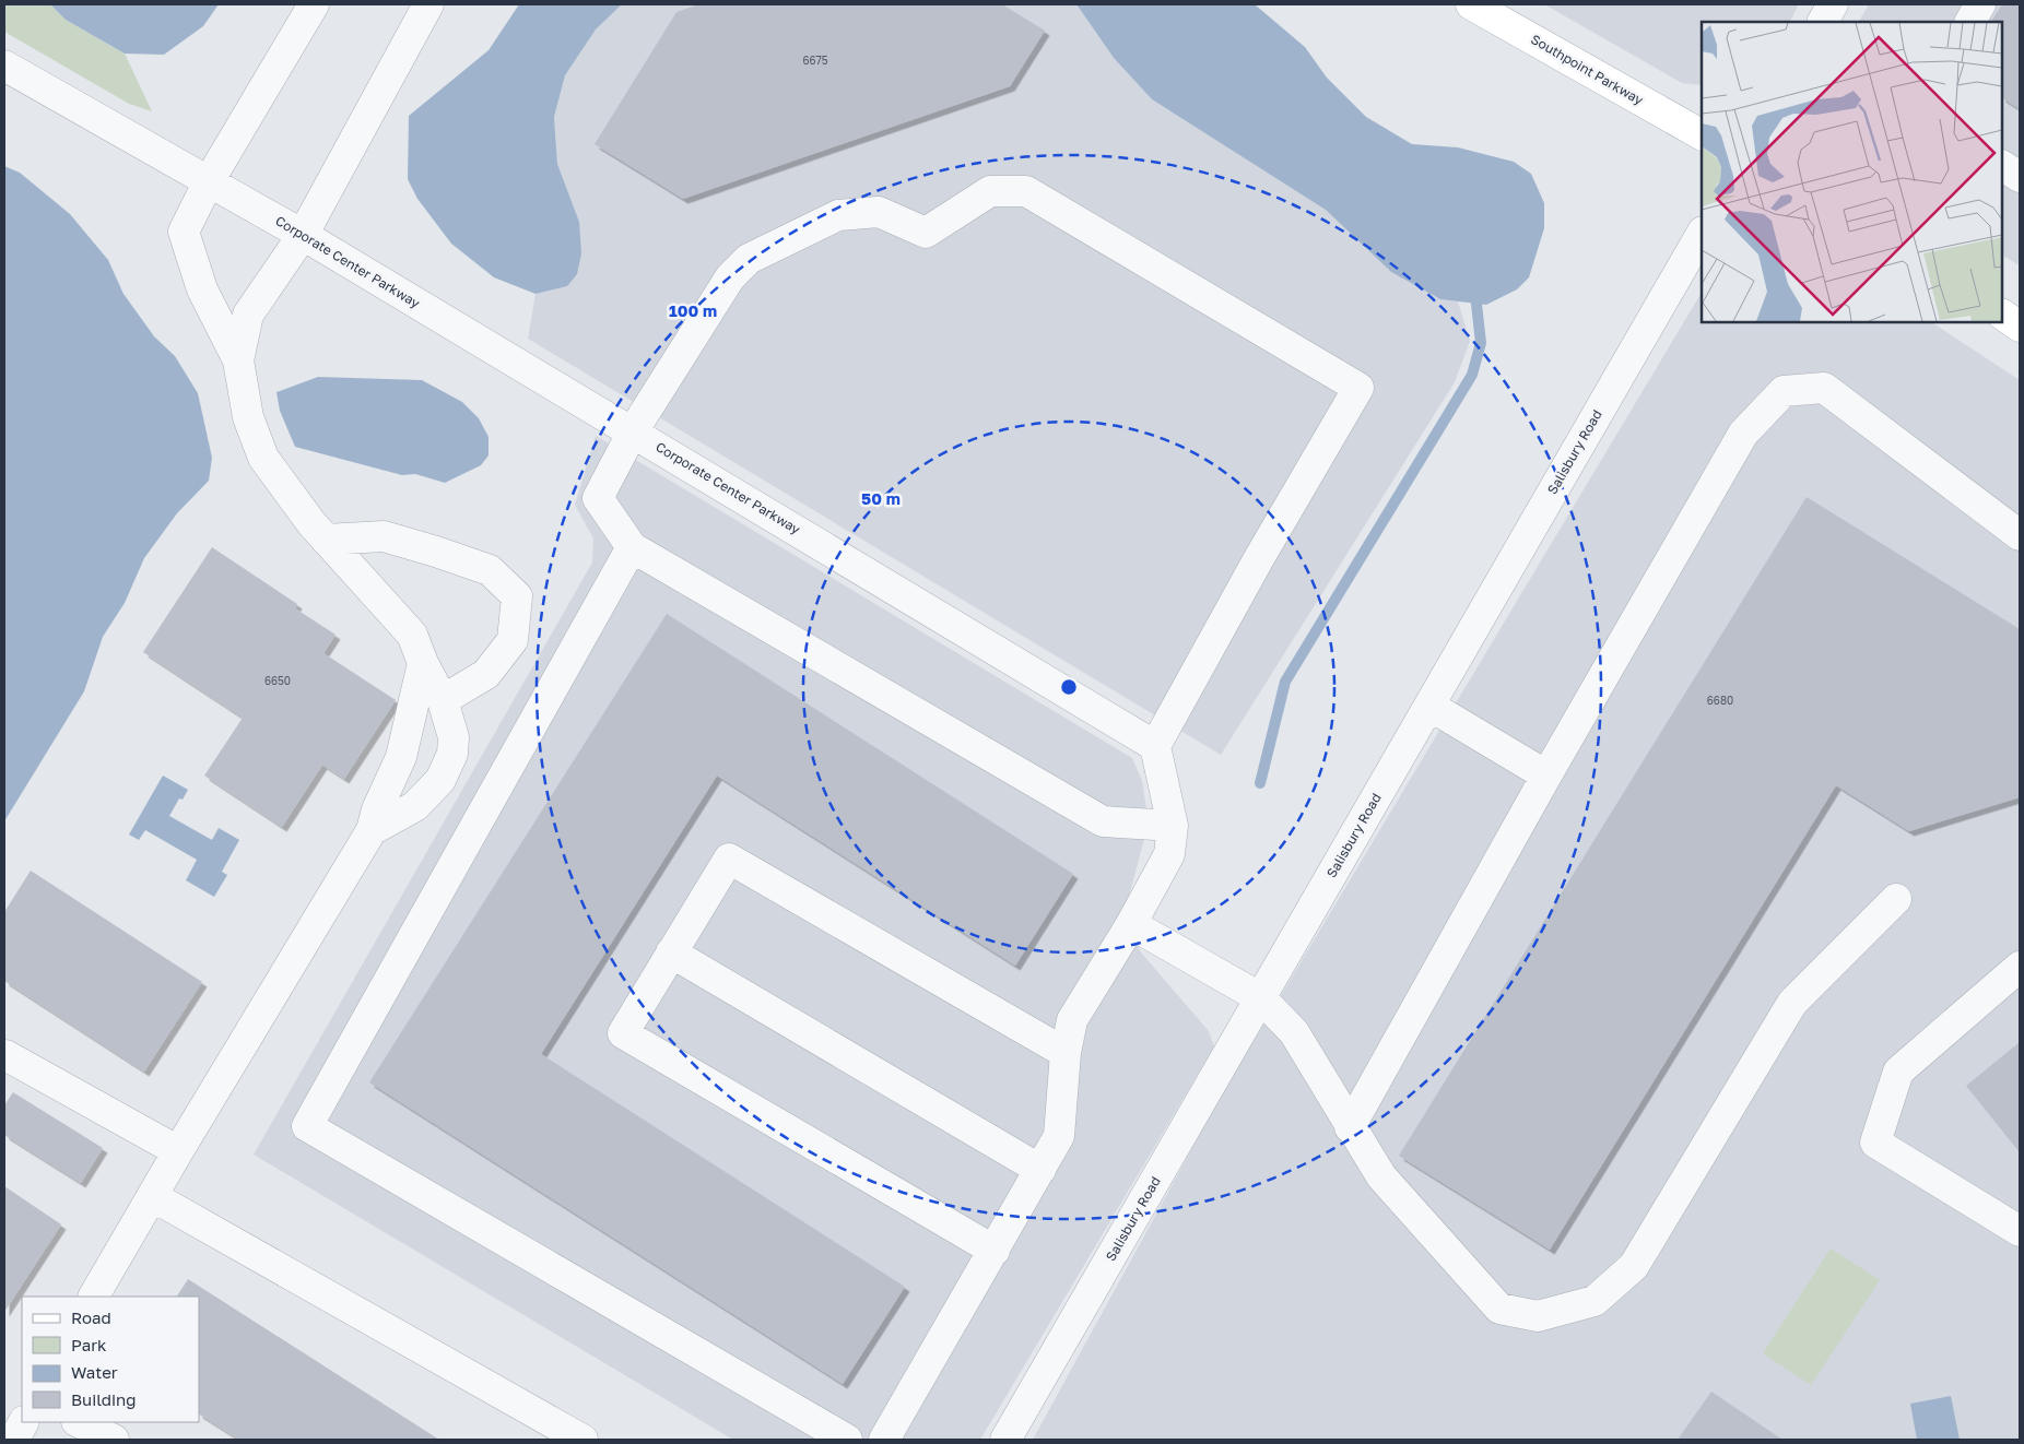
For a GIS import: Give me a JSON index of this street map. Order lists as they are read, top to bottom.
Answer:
{
  "streets": {
    "main road": ["Southpoint Parkway"],
    "street": ["Corporate Center Parkway", "Salisbury Road"]
  },
  "house_numbers": ["6675", "6650", "6680"],
  "legend": [
    "Road",
    "Park",
    "Water",
    "Building"
  ],
  "rings": ["100 m", "50 m"]
}
